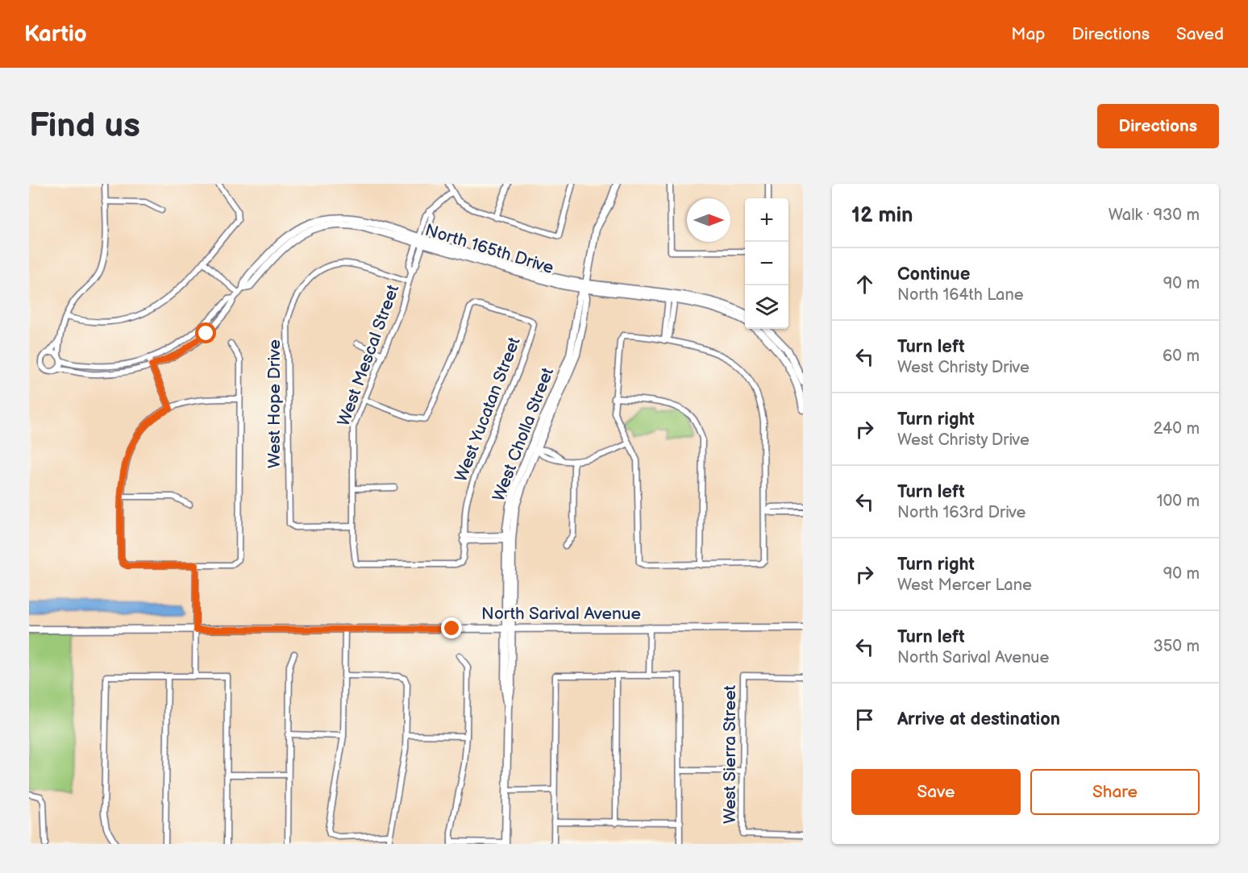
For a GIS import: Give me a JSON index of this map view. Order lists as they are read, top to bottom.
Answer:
{
  "streets": {
    "street": [
      "North 165th Drive",
      "West Mescal Street",
      "West Hope Drive",
      "West Yucatan Street",
      "West Cholla Street",
      "North Sarival Avenue",
      "West Sierra Street"
    ]
  },
  "crossings": [
    ["North 165th Drive", "West Mescal Street"],
    ["North 165th Drive", "West Cholla Street"],
    ["West Mescal Street", "West Hope Drive"],
    ["West Mescal Street", "West Yucatan Street"],
    ["West Cholla Street", "North Sarival Avenue"]
  ],
  "north": "right",
  "page": {
    "header": "Kartio",
    "nav": ["Map", "Directions", "Saved"],
    "buttons": [
      "Directions",
      ["Save", "Share"]
    ],
    "title": "Find us",
    "heading": ["12 min", "Walk · 930 m"],
    "map_buttons": ["+", "−"],
    "list": [
      ["Continue", "North 164th Lane", "90 m"],
      ["Turn left", "West Christy Drive", "60 m"],
      ["Turn right", "West Christy Drive", "240 m"],
      ["Turn left", "North 163rd Drive", "100 m"],
      ["Turn right", "West Mercer Lane", "90 m"],
      ["Turn left", "North Sarival Avenue", "350 m"],
      "Arrive at destination"
    ]
  }
}
